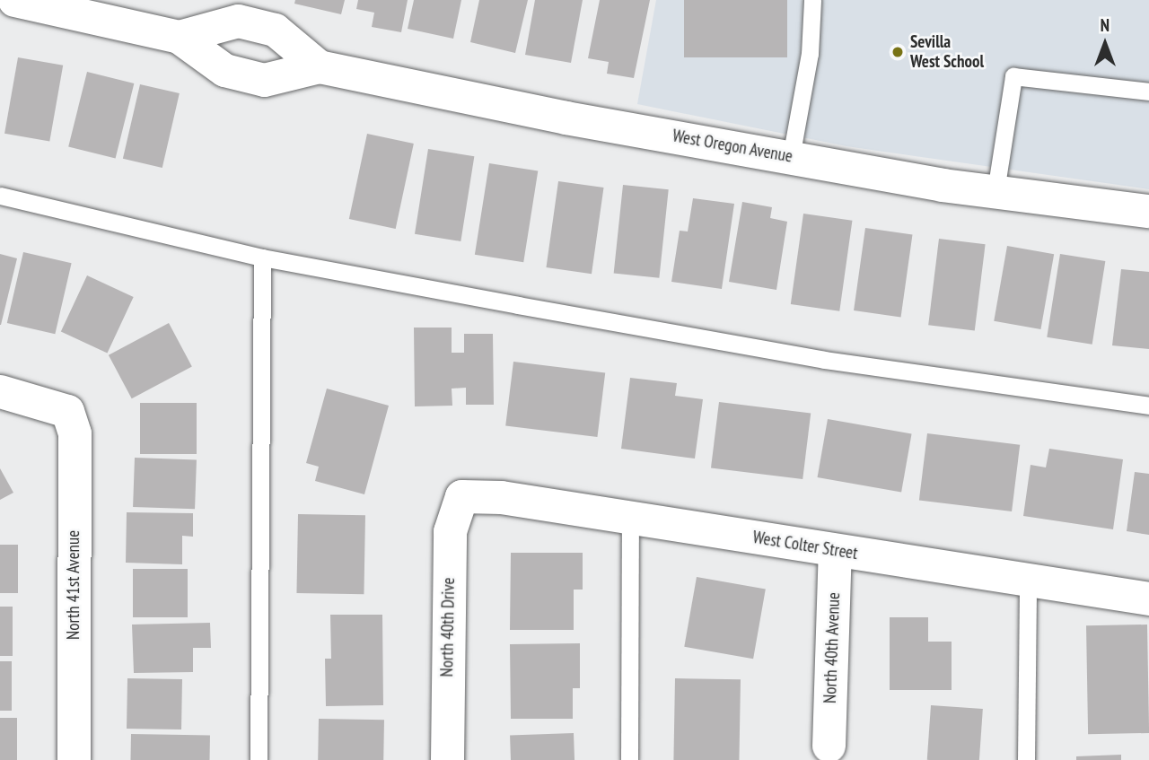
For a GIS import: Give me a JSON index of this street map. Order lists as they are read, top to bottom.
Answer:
{
  "streets": {
    "street": [
      "West Oregon Avenue",
      "West Colter Street",
      "North 41st Avenue",
      "North 40th Drive",
      "North 40th Avenue"
    ]
  },
  "crossings": [
    ["West Colter Street", "North 40th Drive"],
    ["West Colter Street", "North 40th Avenue"]
  ],
  "places": ["Sevilla West School"],
  "north": "top"
}
